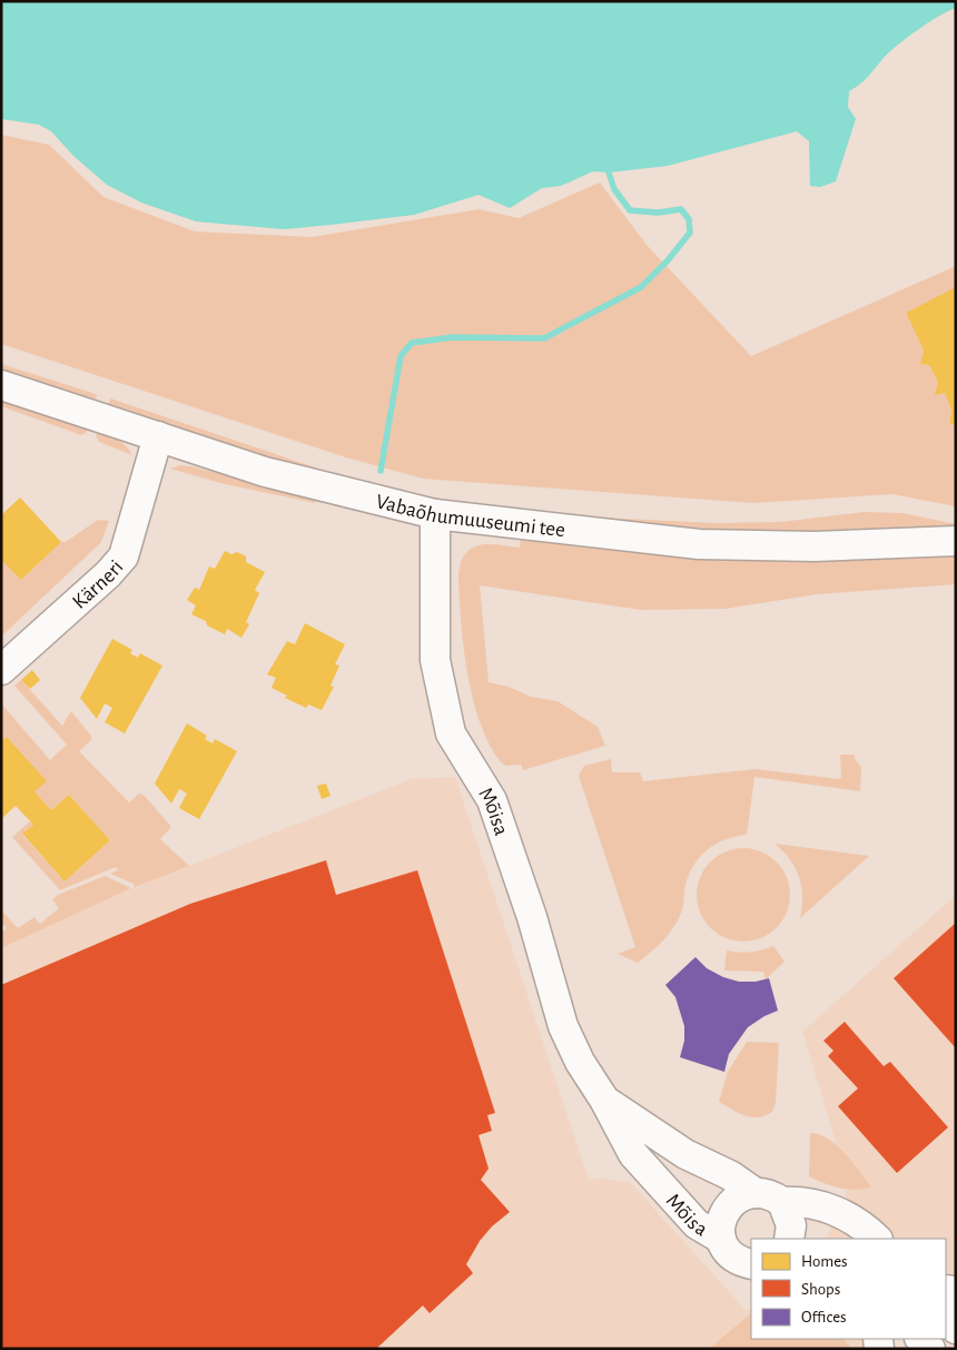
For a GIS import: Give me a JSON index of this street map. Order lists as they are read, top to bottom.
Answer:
{
  "streets": {
    "street": ["Vabaõhumuuseumi tee", "Kärneri", "Mõisa"]
  },
  "crossings": [
    ["Vabaõhumuuseumi tee", "Kärneri"],
    ["Vabaõhumuuseumi tee", "Mõisa"]
  ],
  "legend": ["Homes", "Shops", "Offices"]
}
